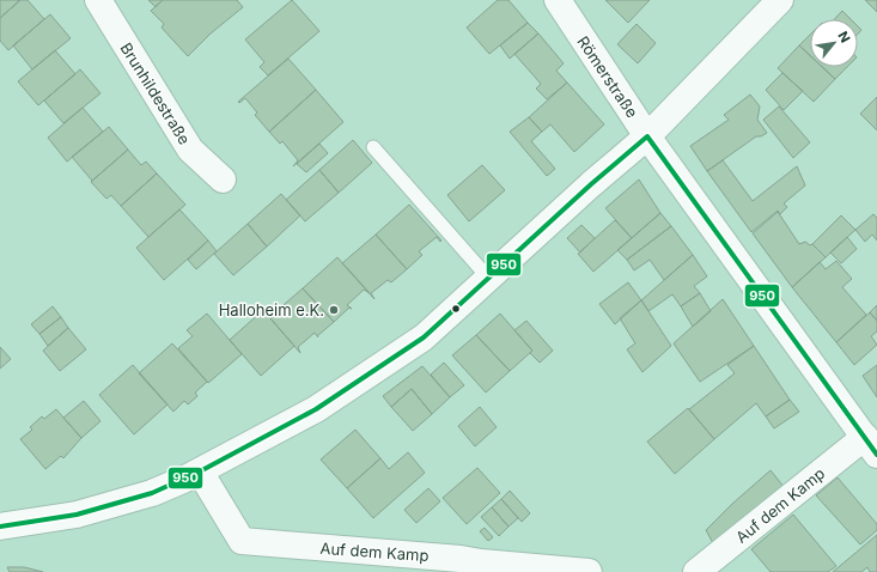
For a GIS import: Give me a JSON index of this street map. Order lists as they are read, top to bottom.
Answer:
{
  "streets": {
    "street": ["Römerstraße", "Brunhildestraße", "Auf dem Kamp"]
  },
  "crossings": [
    ["Römerstraße", "Auf dem Kamp"]
  ],
  "places": ["Halloheim e.K."],
  "lines": ["transit line 950"],
  "north": "top right"
}
